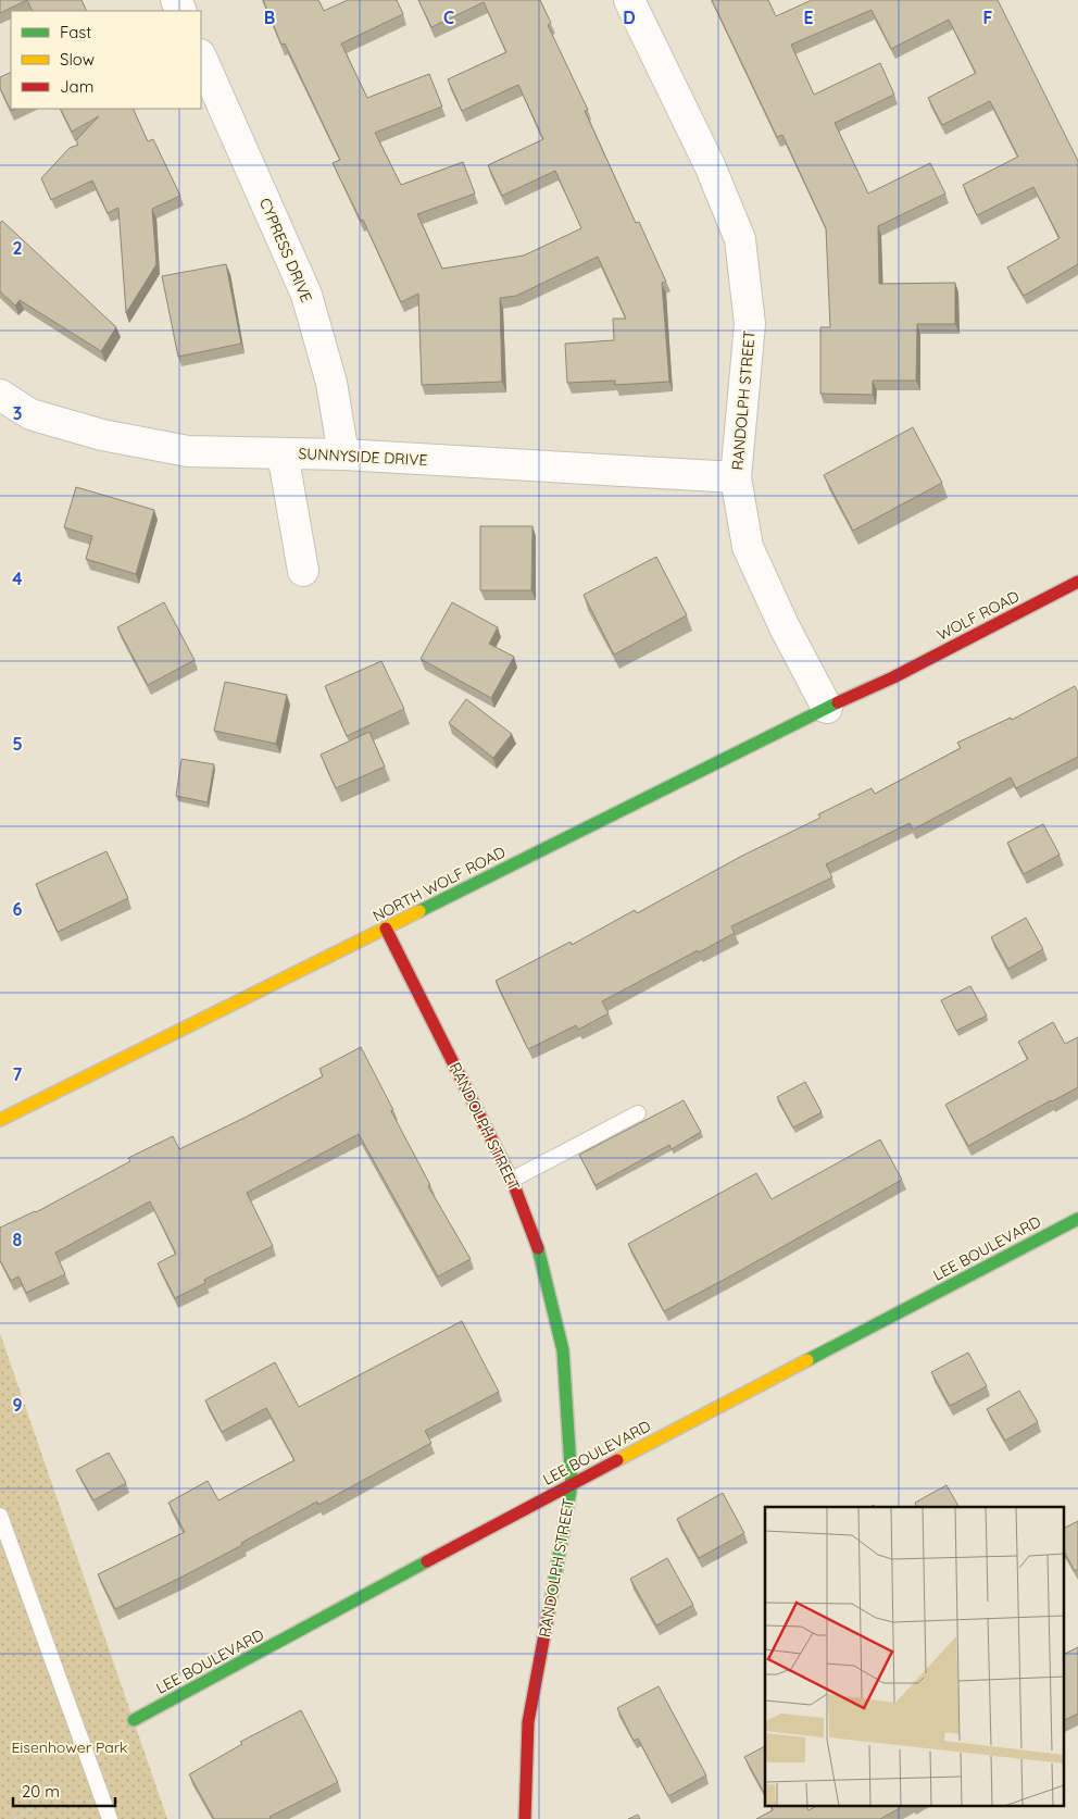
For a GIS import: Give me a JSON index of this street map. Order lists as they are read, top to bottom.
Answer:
{
  "streets": {
    "street": [
      "CYPRESS DRIVE",
      "RANDOLPH STREET",
      "SUNNYSIDE DRIVE",
      "WOLF ROAD",
      "NORTH WOLF ROAD",
      "LEE BOULEVARD"
    ]
  },
  "crossings": [
    ["CYPRESS DRIVE", "SUNNYSIDE DRIVE"],
    ["RANDOLPH STREET", "SUNNYSIDE DRIVE"],
    ["RANDOLPH STREET", "NORTH WOLF ROAD"],
    ["RANDOLPH STREET", "LEE BOULEVARD"],
    ["WOLF ROAD", "NORTH WOLF ROAD"]
  ],
  "parks": ["Eisenhower Park"],
  "legend": ["Fast", "Slow", "Jam"],
  "scale_bar": "20 m",
  "grid": {
    "columns": [
      "B",
      "C",
      "D",
      "E",
      "F"
    ],
    "rows": [
      "2",
      "3",
      "4",
      "5",
      "6",
      "7",
      "8",
      "9"
    ]
  }
}
